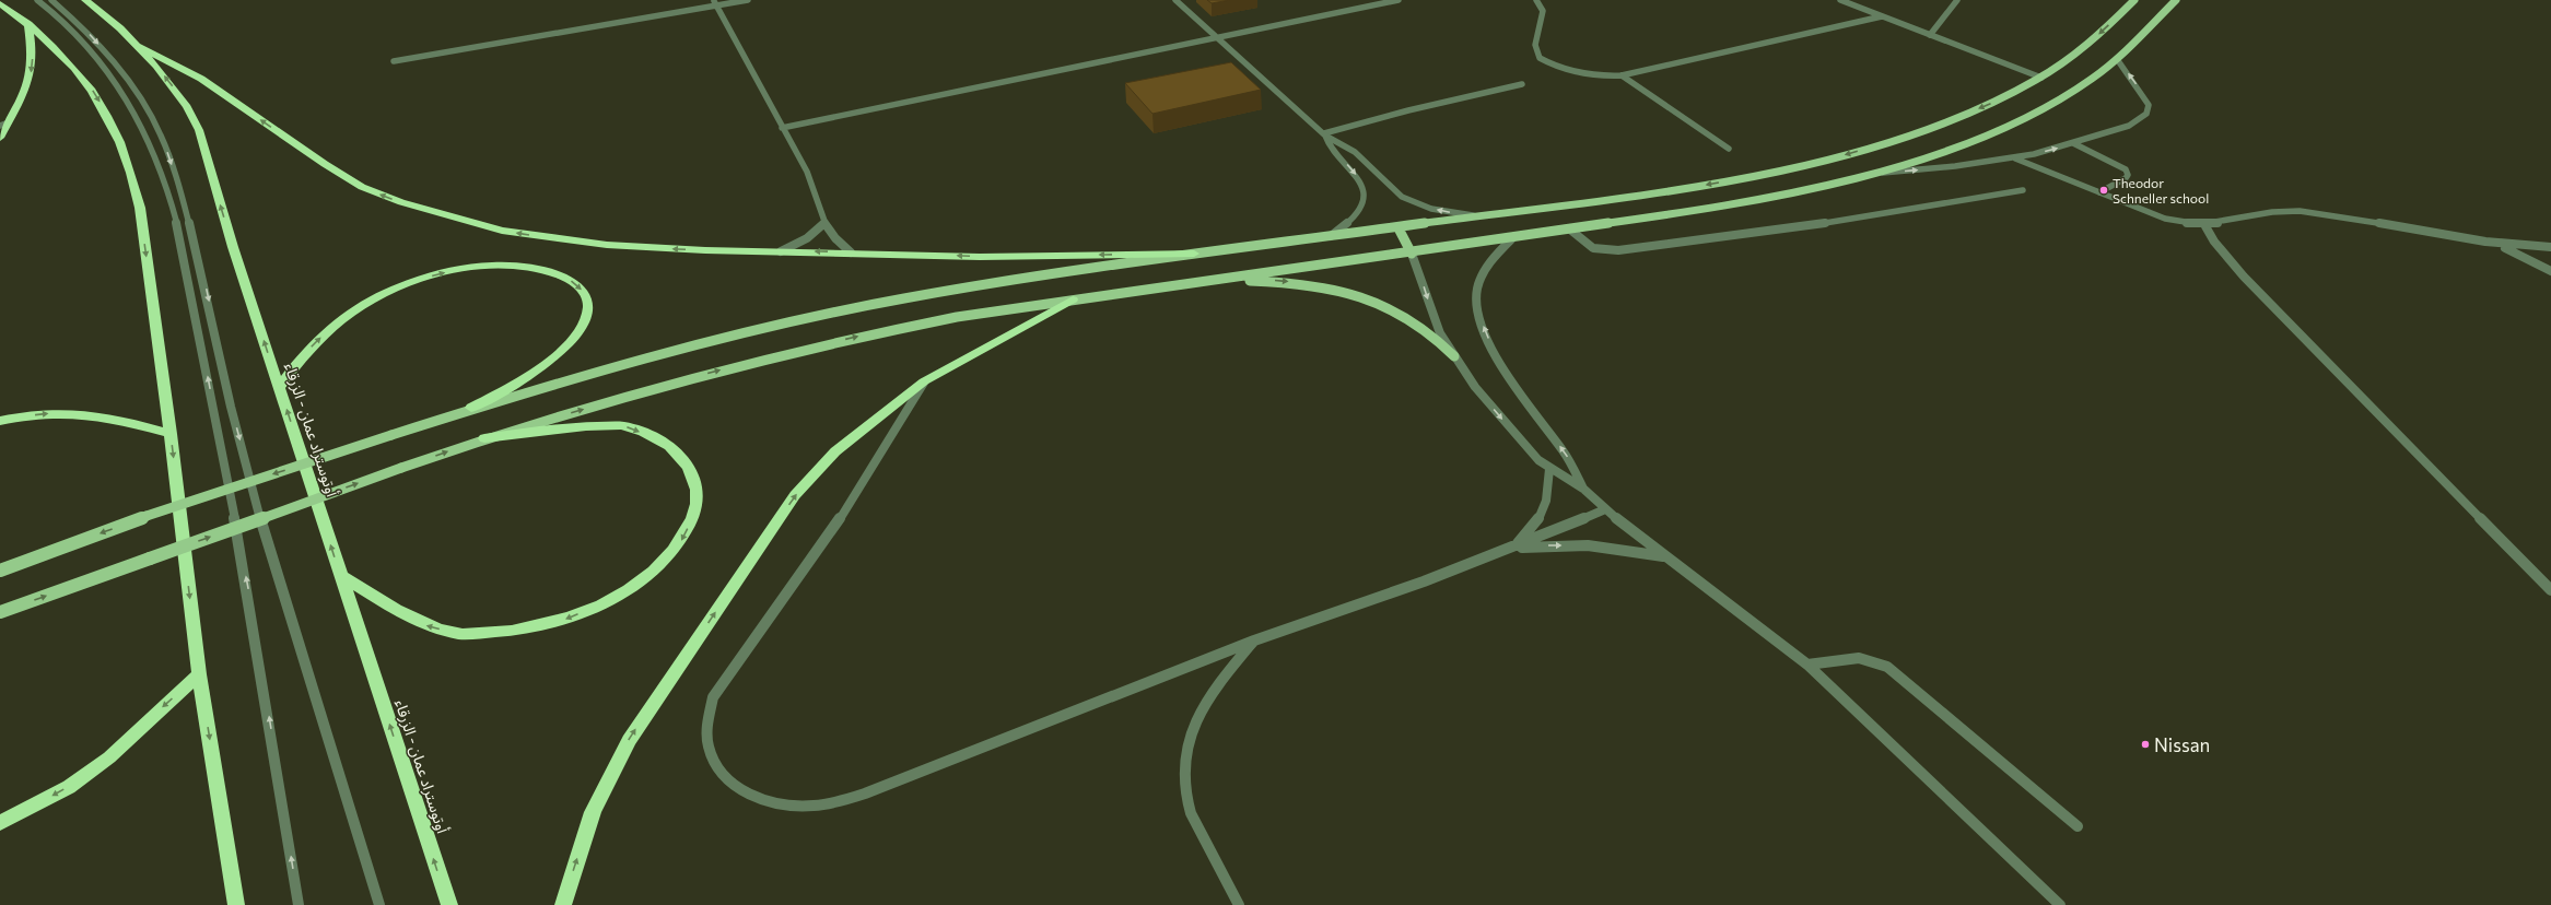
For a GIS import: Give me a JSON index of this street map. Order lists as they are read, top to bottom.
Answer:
{
  "streets": {
    "highway": ["أوتوستراد عمان - الزرقاء"]
  },
  "places": ["Theodor Schneller school", "Nissan"]
}
